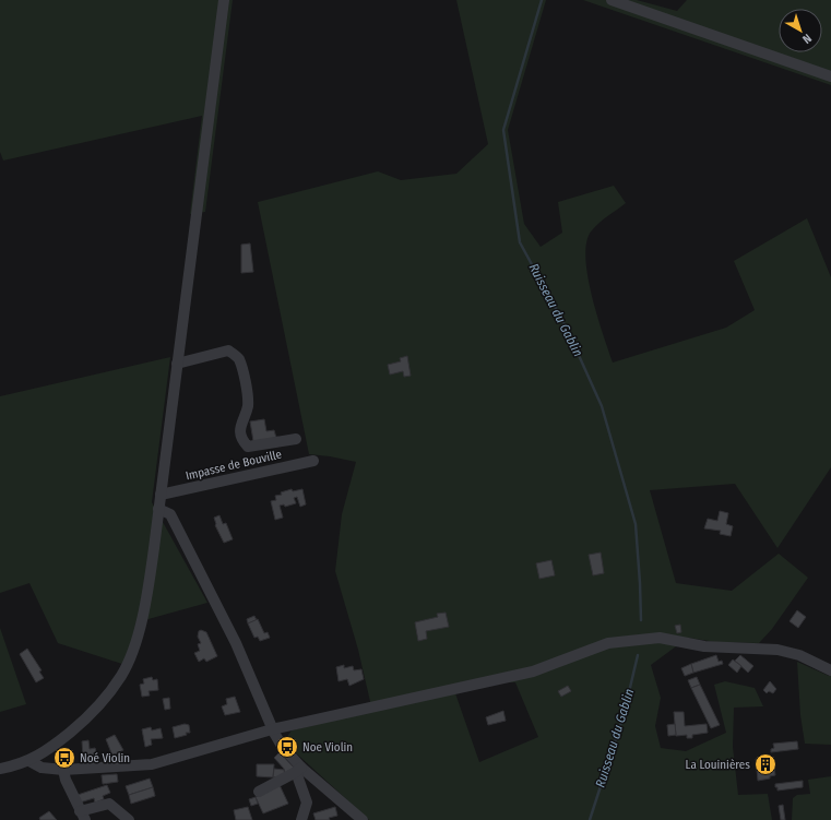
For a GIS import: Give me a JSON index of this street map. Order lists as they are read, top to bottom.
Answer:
{
  "streets": {
    "street": ["Impasse de Bouville"]
  },
  "water": ["Ruisseau du Gablin"],
  "places": {
    "bus stop": ["Noe Violin", "Noé Violin"],
    "building": ["La Louinières"]
  },
  "north": "bottom right"
}
